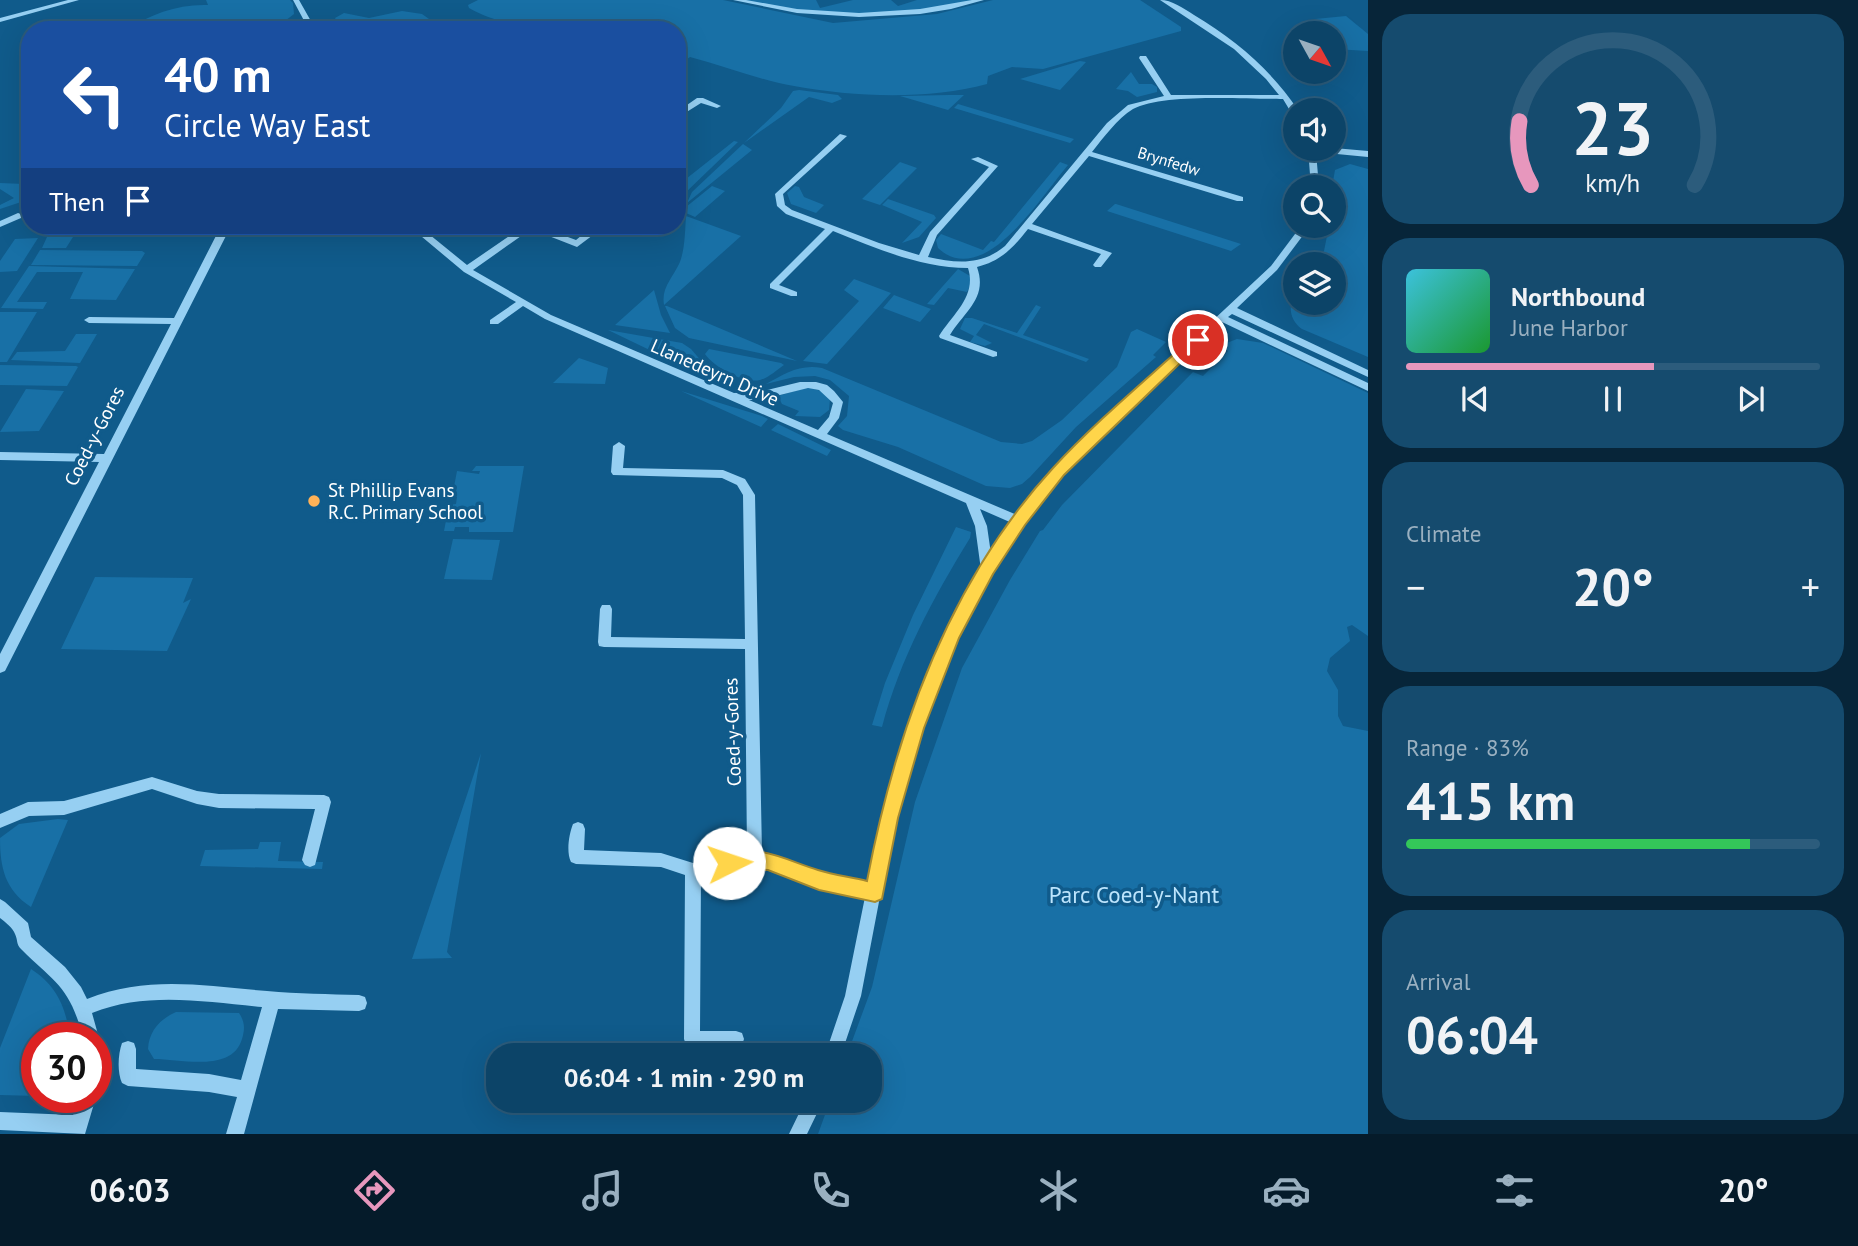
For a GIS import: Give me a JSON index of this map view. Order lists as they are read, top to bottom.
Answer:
{
  "streets": {
    "street": ["Brynfedw", "Llanedeyrn Drive", "Coed-y-Gores"]
  },
  "parks": ["Parc Coed-y-Nant"],
  "places": ["St Phillip Evans R.C. Primary School"],
  "north": "bottom right",
  "page": {
    "turn": ["40 m", "Circle Way East"],
    "then": "Then",
    "song": ["Northbound", "June Harbor"],
    "tile": [
      "Climate",
      ["Range · 83%", "415 km"],
      ["Arrival", "06:04"]
    ],
    "heat": ["−", "20°", "+"],
    "limit": "30",
    "trip": "06:04 · 1 min · 290 m",
    "tabs": ["06:03", "20°"],
    "gauge": ["23", "km/h"]
  }
}
